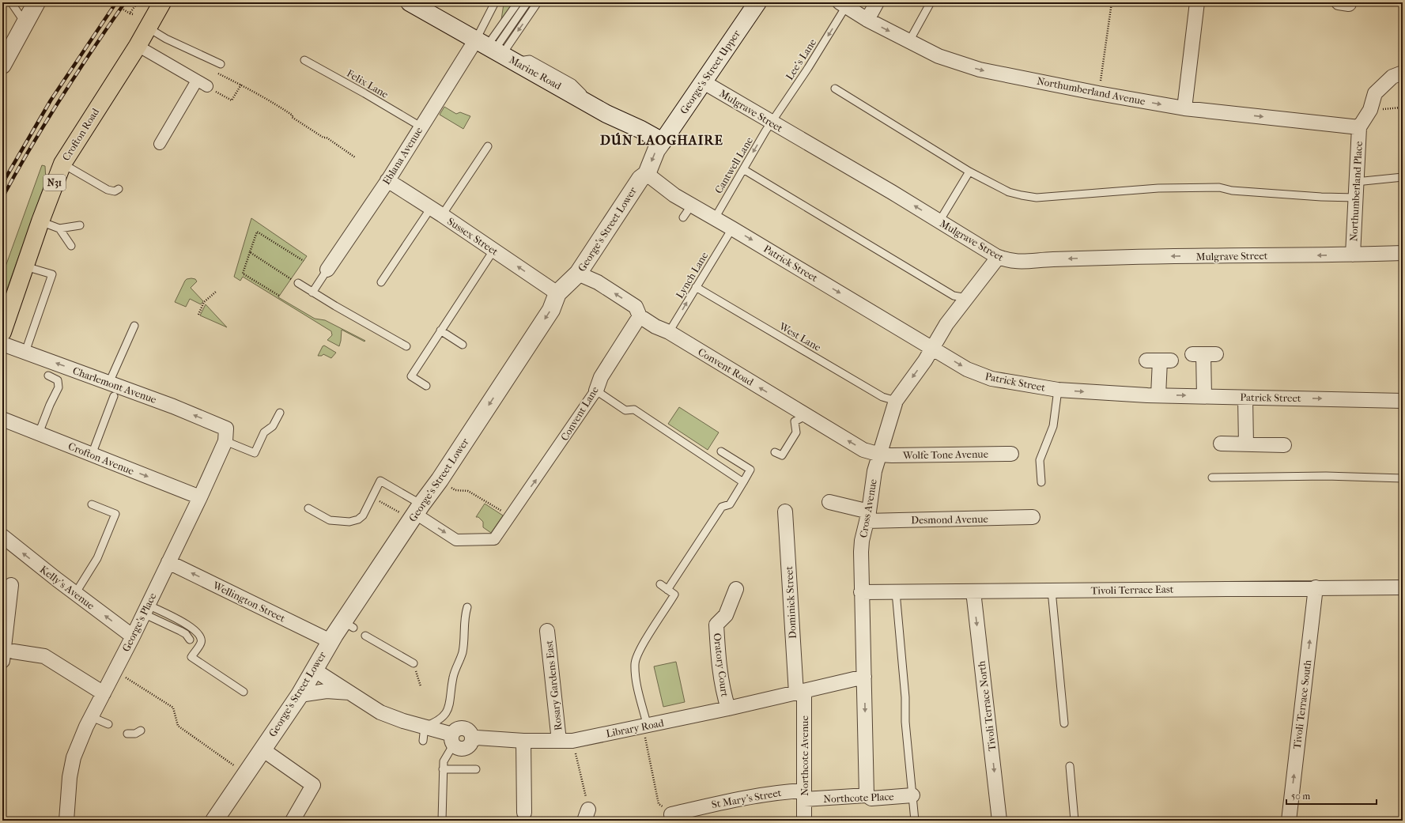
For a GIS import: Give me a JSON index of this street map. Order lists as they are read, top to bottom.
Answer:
{
  "streets": {
    "highway": ["Crofton Road", "N31"],
    "street": [
      "George's Street Upper",
      "Marine Road",
      "Northumberland Avenue",
      "Mulgrave Street",
      "Eblana Avenue",
      "Northumberland Place",
      "George's Street Lower",
      "Sussex Street",
      "Patrick Street",
      "Convent Road",
      "Charlemont Avenue",
      "Convent Lane",
      "Wolfe Tone Avenue",
      "Crofton Avenue",
      "Cross Avenue",
      "Desmond Avenue",
      "Kelly's Avenue",
      "Tivoli Terrace East",
      "Wellington Street",
      "Dominick Street",
      "George's Place",
      "Oratory Court",
      "Rosary Gardens East",
      "Tivoli Terrace South",
      "Tivoli Terrace North",
      "Library Road",
      "Northcote Avenue",
      "Northcote Place",
      "St Mary's Street"
    ],
    "lane": [
      "Lee's Lane",
      "Felix Lane",
      "Cantwell Lane",
      "Lynch Lane",
      "West Lane"
    ]
  },
  "crossings": [
    ["Lee's Lane", "Northumberland Avenue"],
    ["Lee's Lane", "Mulgrave Street"],
    ["Lee's Lane", "Cantwell Lane"],
    ["George's Street Upper", "Marine Road"],
    ["George's Street Upper", "Mulgrave Street"],
    ["George's Street Upper", "George's Street Lower"],
    ["Marine Road", "Eblana Avenue"],
    ["Marine Road", "George's Street Lower"],
    ["Felix Lane", "Eblana Avenue"],
    ["Northumberland Avenue", "Northumberland Place"],
    ["Mulgrave Street", "Cantwell Lane"],
    ["Mulgrave Street", "Northumberland Place"],
    ["Mulgrave Street", "Cross Avenue"],
    ["Eblana Avenue", "Sussex Street"],
    ["Cantwell Lane", "Patrick Street"],
    ["George's Street Lower", "Sussex Street"],
    ["George's Street Lower", "Patrick Street"],
    ["George's Street Lower", "Convent Road"],
    ["George's Street Lower", "Convent Lane"],
    ["George's Street Lower", "Wellington Street"],
    ["Patrick Street", "Lynch Lane"],
    ["Patrick Street", "Cross Avenue"],
    ["Lynch Lane", "West Lane"],
    ["Lynch Lane", "Convent Road"],
    ["West Lane", "Cross Avenue"],
    ["Convent Road", "Convent Lane"],
    ["Convent Road", "Wolfe Tone Avenue"],
    ["Convent Road", "Cross Avenue"],
    ["Charlemont Avenue", "George's Place"],
    ["Wolfe Tone Avenue", "Cross Avenue"],
    ["Crofton Avenue", "George's Place"],
    ["Cross Avenue", "Desmond Avenue"],
    ["Cross Avenue", "Tivoli Terrace East"],
    ["Cross Avenue", "Library Road"],
    ["Cross Avenue", "Northcote Place"],
    ["Kelly's Avenue", "George's Place"],
    ["Tivoli Terrace East", "Tivoli Terrace South"],
    ["Tivoli Terrace East", "Tivoli Terrace North"],
    ["Wellington Street", "George's Place"],
    ["Dominick Street", "Library Road"],
    ["Dominick Street", "Northcote Avenue"],
    ["Oratory Court", "Library Road"],
    ["Rosary Gardens East", "Library Road"],
    ["Library Road", "Northcote Avenue"],
    ["Northcote Avenue", "Northcote Place"],
    ["Northcote Avenue", "St Mary's Street"],
    ["Northcote Place", "St Mary's Street"]
  ],
  "one_way": [
    "Lee's Lane",
    "Northumberland Avenue",
    "Mulgrave Street",
    "Cantwell Lane",
    "Sussex Street",
    "Patrick Street",
    "Lynch Lane",
    "Convent Road",
    "Charlemont Avenue",
    "Convent Lane",
    "Crofton Avenue",
    "Wellington Street",
    "Tivoli Terrace South",
    "Tivoli Terrace North"
  ],
  "districts": ["DÚN LAOGHAIRE"],
  "scale_bar": "50 m"
}
